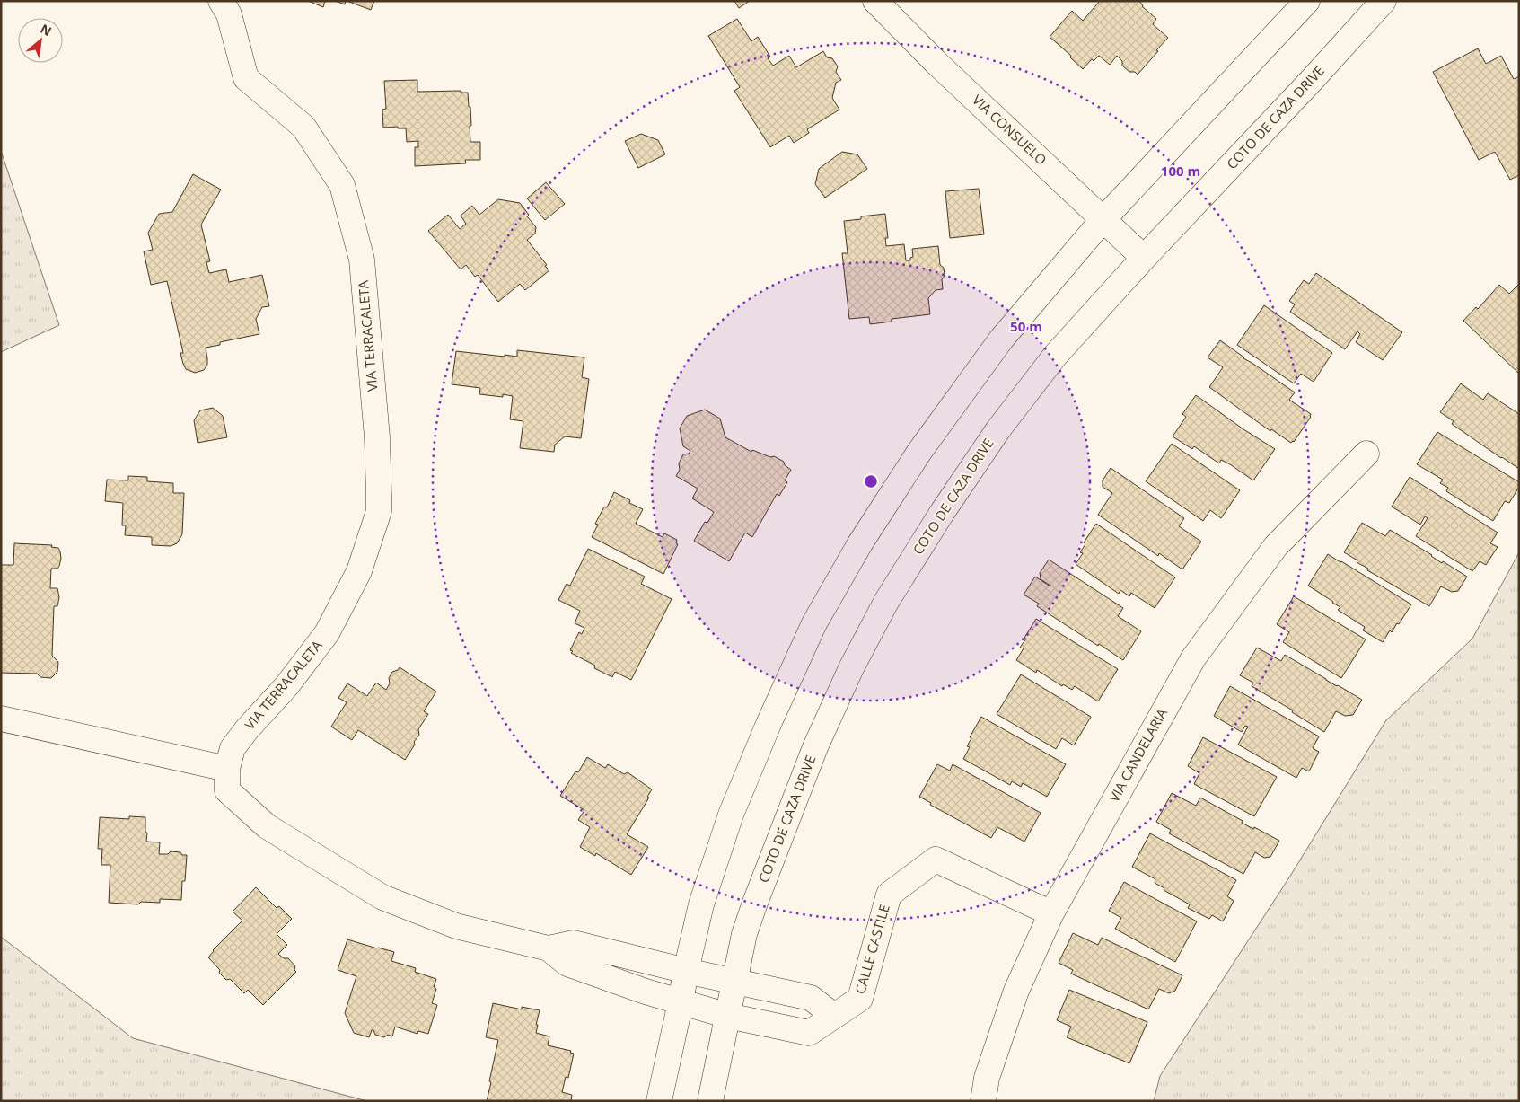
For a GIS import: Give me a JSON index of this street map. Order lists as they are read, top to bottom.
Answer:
{
  "streets": {
    "street": [
      "COTO DE CAZA DRIVE",
      "VIA CONSUELO",
      "VIA TERRACALETA",
      "VIA CANDELARIA",
      "CALLE CASTILE"
    ]
  },
  "crossings": [
    ["COTO DE CAZA DRIVE", "VIA CONSUELO"],
    ["COTO DE CAZA DRIVE", "CALLE CASTILE"],
    ["VIA TERRACALETA", "CALLE CASTILE"],
    ["VIA CANDELARIA", "CALLE CASTILE"]
  ],
  "north": "top right",
  "rings": ["100 m", "50 m"]
}
